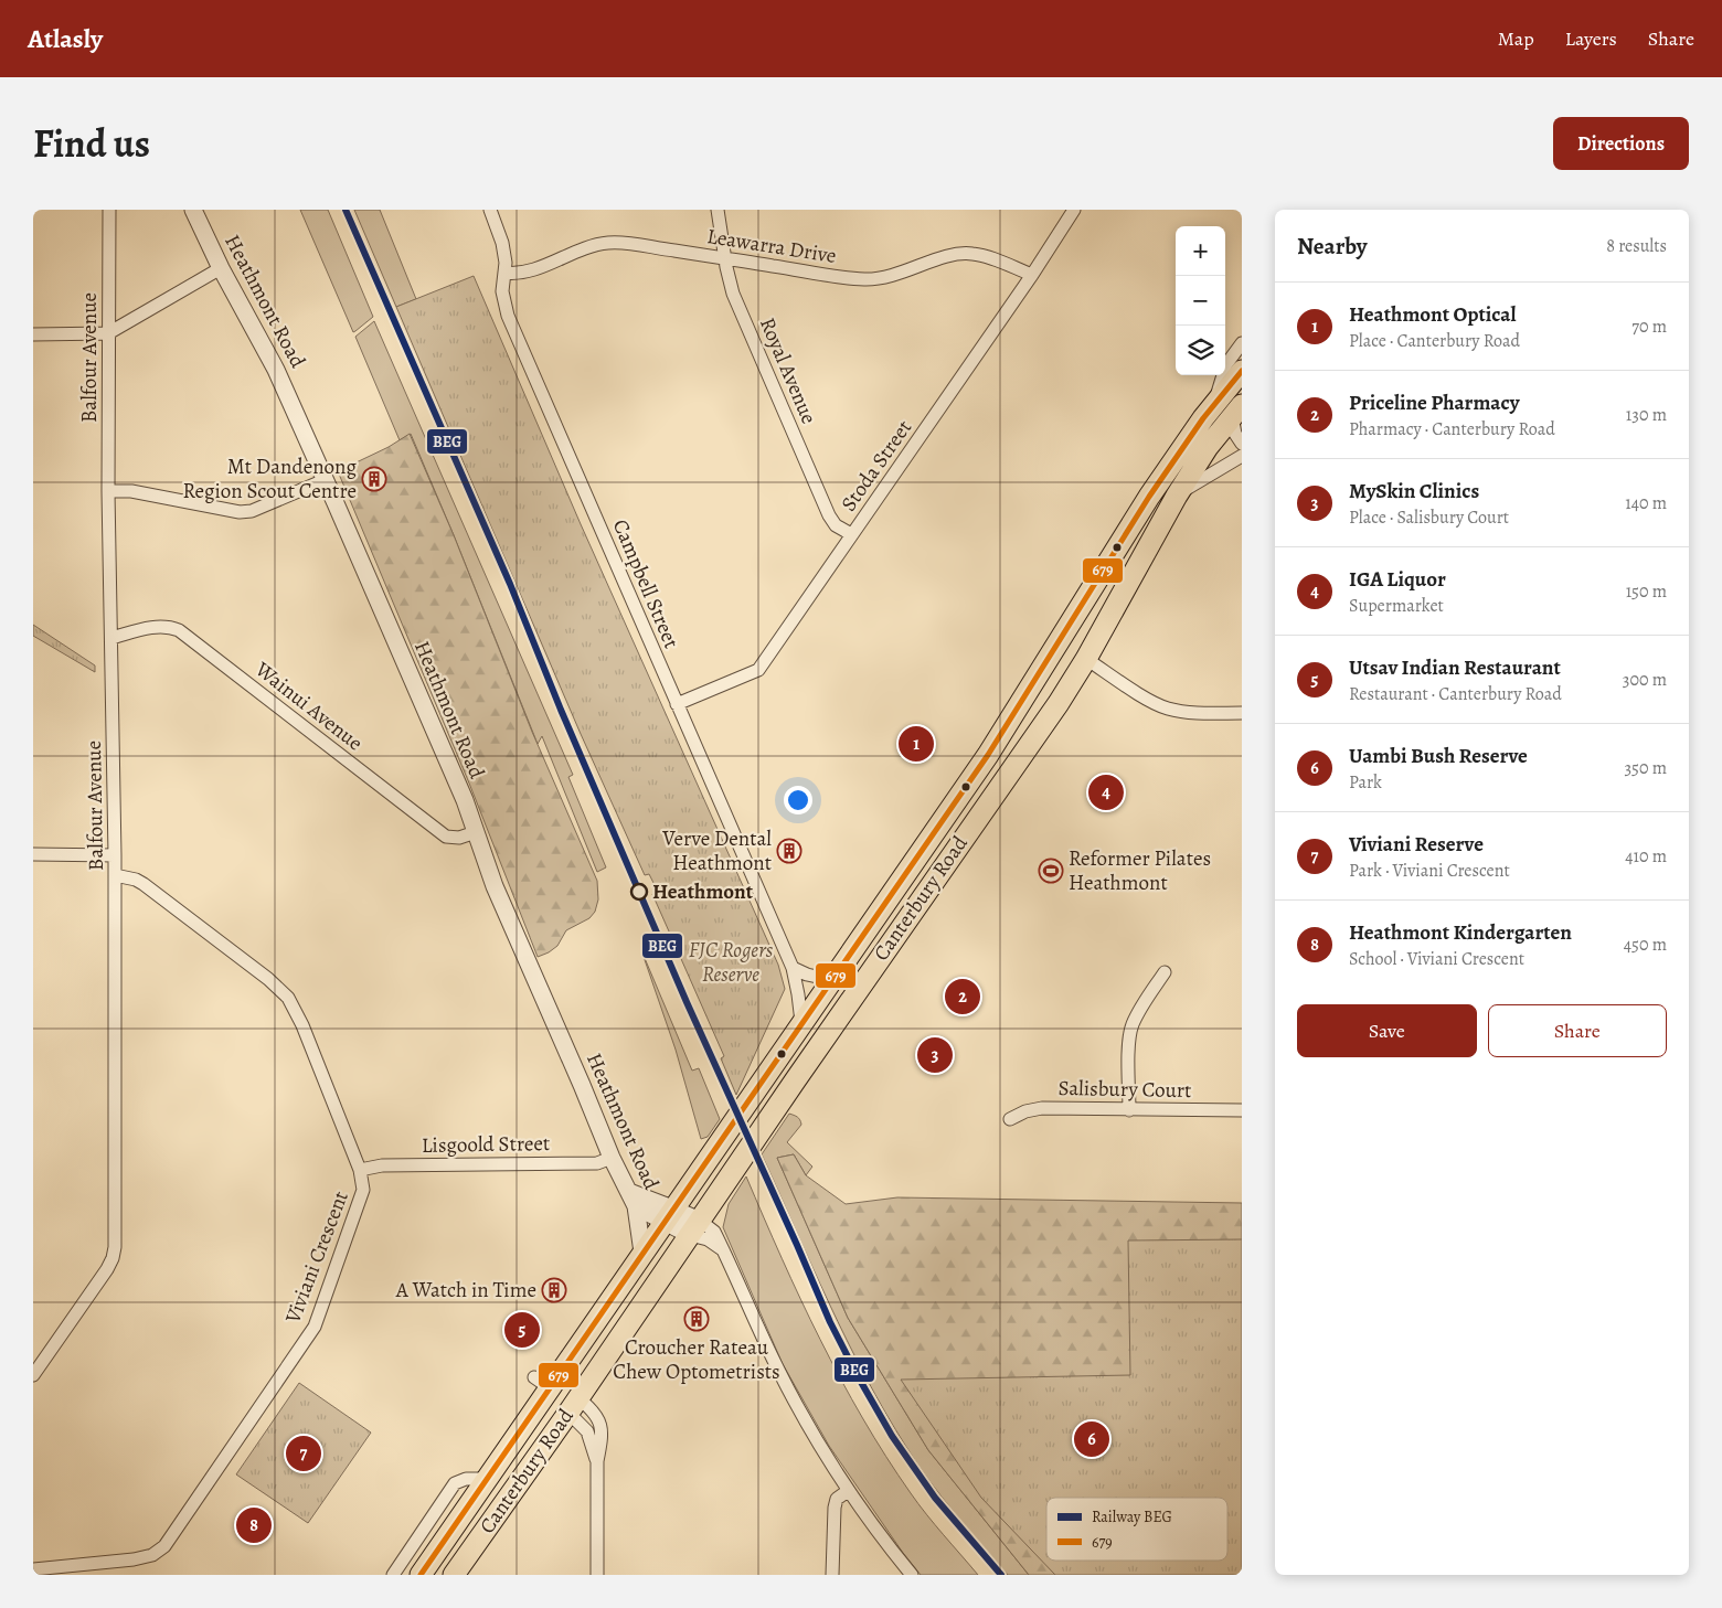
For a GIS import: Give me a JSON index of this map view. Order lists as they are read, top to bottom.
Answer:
{
  "streets": {
    "main road": ["Canterbury Road"],
    "street": [
      "Leawarra Drive",
      "Heathmont Road",
      "Balfour Avenue",
      "Royal Avenue",
      "Stoda Street",
      "Campbell Street",
      "Wainui Avenue",
      "Salisbury Court",
      "Lisgoold Street",
      "Viviani Crescent"
    ]
  },
  "crossings": [
    ["Leawarra Drive", "Royal Avenue"],
    ["Leawarra Drive", "Stoda Street"],
    ["Leawarra Drive", "Campbell Street"],
    ["Heathmont Road", "Wainui Avenue"],
    ["Heathmont Road", "Canterbury Road"],
    ["Heathmont Road", "Lisgoold Street"],
    ["Balfour Avenue", "Wainui Avenue"],
    ["Balfour Avenue", "Viviani Crescent"],
    ["Royal Avenue", "Stoda Street"],
    ["Stoda Street", "Campbell Street"],
    ["Campbell Street", "Canterbury Road"],
    ["Lisgoold Street", "Viviani Crescent"]
  ],
  "parks": ["FJC Rogers Reserve"],
  "places": {
    "building": [
      "Mt Dandenong Region Scout Centre",
      "Verve Dental Heathmont",
      "A Watch in Time",
      "Croucher Rateau Chew Optometrists"
    ],
    "sports": ["Reformer Pilates Heathmont"],
    "other": ["Heathmont"]
  },
  "lines": ["rail line BEG", "transit line 679"],
  "legend": ["Railway BEG", "679"],
  "page": {
    "header": "Atlasly",
    "nav": ["Map", "Layers", "Share"],
    "title": "Find us",
    "buttons": [
      "Directions",
      ["Save", "Share"]
    ],
    "heading": ["Nearby", "8 results"],
    "map_buttons": ["+", "−"],
    "list": [
      {
        "mark": "1",
        "name": "Heathmont Optical",
        "note": "Place · Canterbury Road",
        "value": "70 m"
      },
      {
        "mark": "2",
        "name": "Priceline Pharmacy",
        "note": "Pharmacy · Canterbury Road",
        "value": "130 m"
      },
      {
        "mark": "3",
        "name": "MySkin Clinics",
        "note": "Place · Salisbury Court",
        "value": "140 m"
      },
      {
        "mark": "4",
        "name": "IGA Liquor",
        "note": "Supermarket",
        "value": "150 m"
      },
      {
        "mark": "5",
        "name": "Utsav Indian Restaurant",
        "note": "Restaurant · Canterbury Road",
        "value": "300 m"
      },
      {
        "mark": "6",
        "name": "Uambi Bush Reserve",
        "note": "Park",
        "value": "350 m"
      },
      {
        "mark": "7",
        "name": "Viviani Reserve",
        "note": "Park · Viviani Crescent",
        "value": "410 m"
      },
      {
        "mark": "8",
        "name": "Heathmont Kindergarten",
        "note": "School · Viviani Crescent",
        "value": "450 m"
      }
    ],
    "pins": [
      "1",
      "4",
      "2",
      "3",
      "5",
      "6",
      "7",
      "8"
    ]
  }
}
